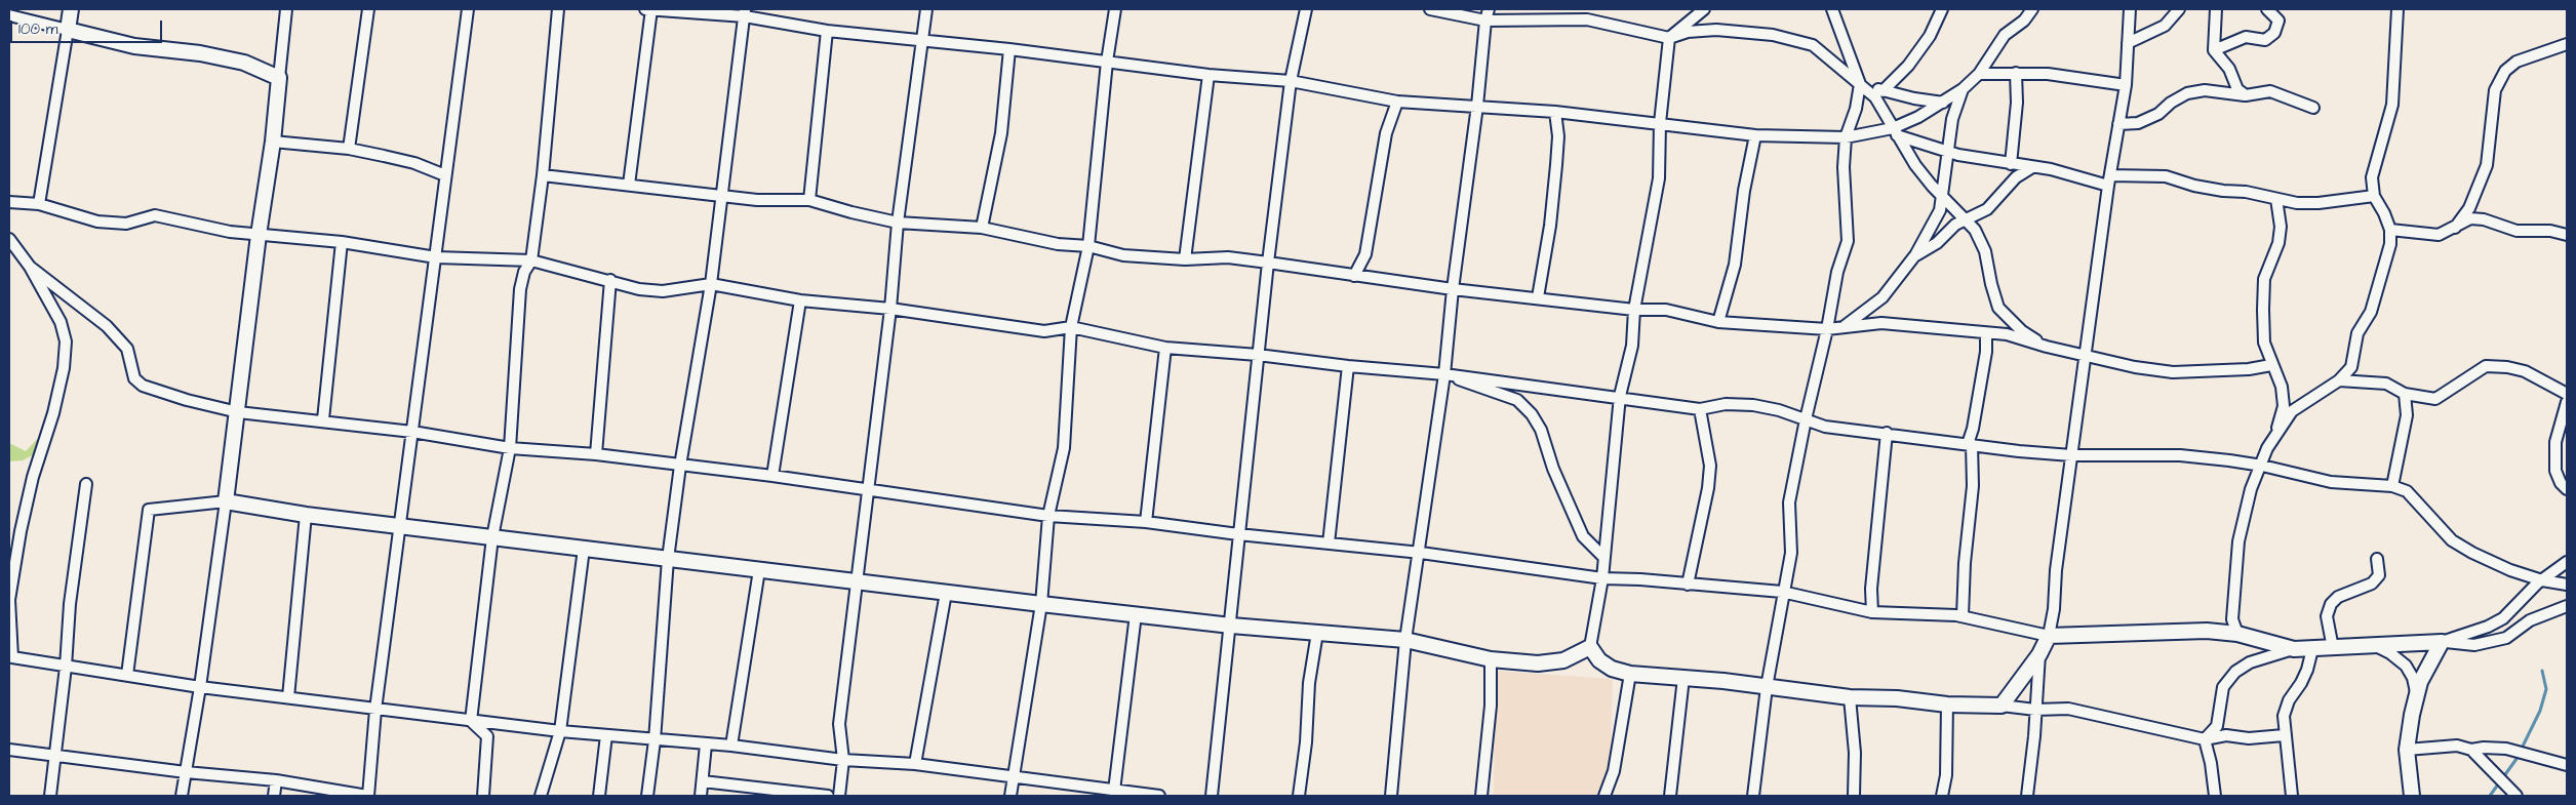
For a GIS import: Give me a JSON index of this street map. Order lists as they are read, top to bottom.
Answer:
{
  "scale_bar": "100 m"
}
